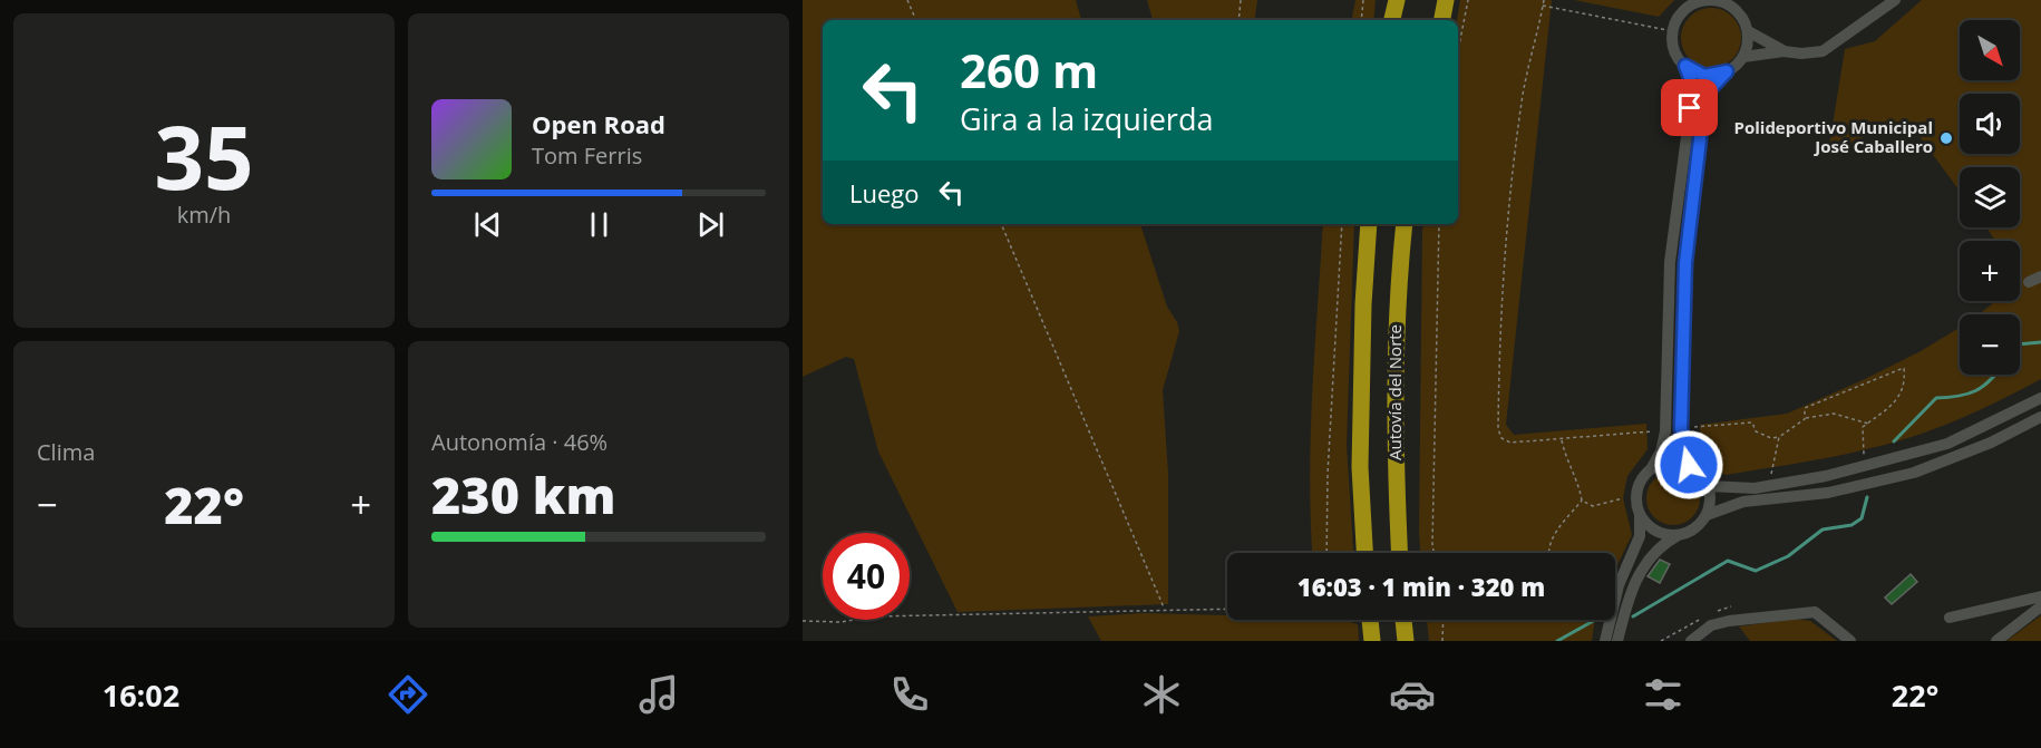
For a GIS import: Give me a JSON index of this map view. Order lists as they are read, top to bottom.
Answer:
{
  "streets": {
    "highway": ["Autovía del Norte"]
  },
  "places": ["Polideportivo Municipal José Caballero"],
  "north": "bottom right",
  "page": {
    "tile": [
      ["35", "km/h"],
      "Clima",
      ["Autonomía · 46%", "230 km"]
    ],
    "map_buttons": ["+", "−"],
    "turn": ["260 m", "Gira a la izquierda"],
    "song": ["Open Road", "Tom Ferris"],
    "then": "Luego",
    "heat": ["−", "22°", "+"],
    "limit": "40",
    "trip": "16:03 · 1 min · 320 m",
    "tabs": ["16:02", "22°"]
  }
}
